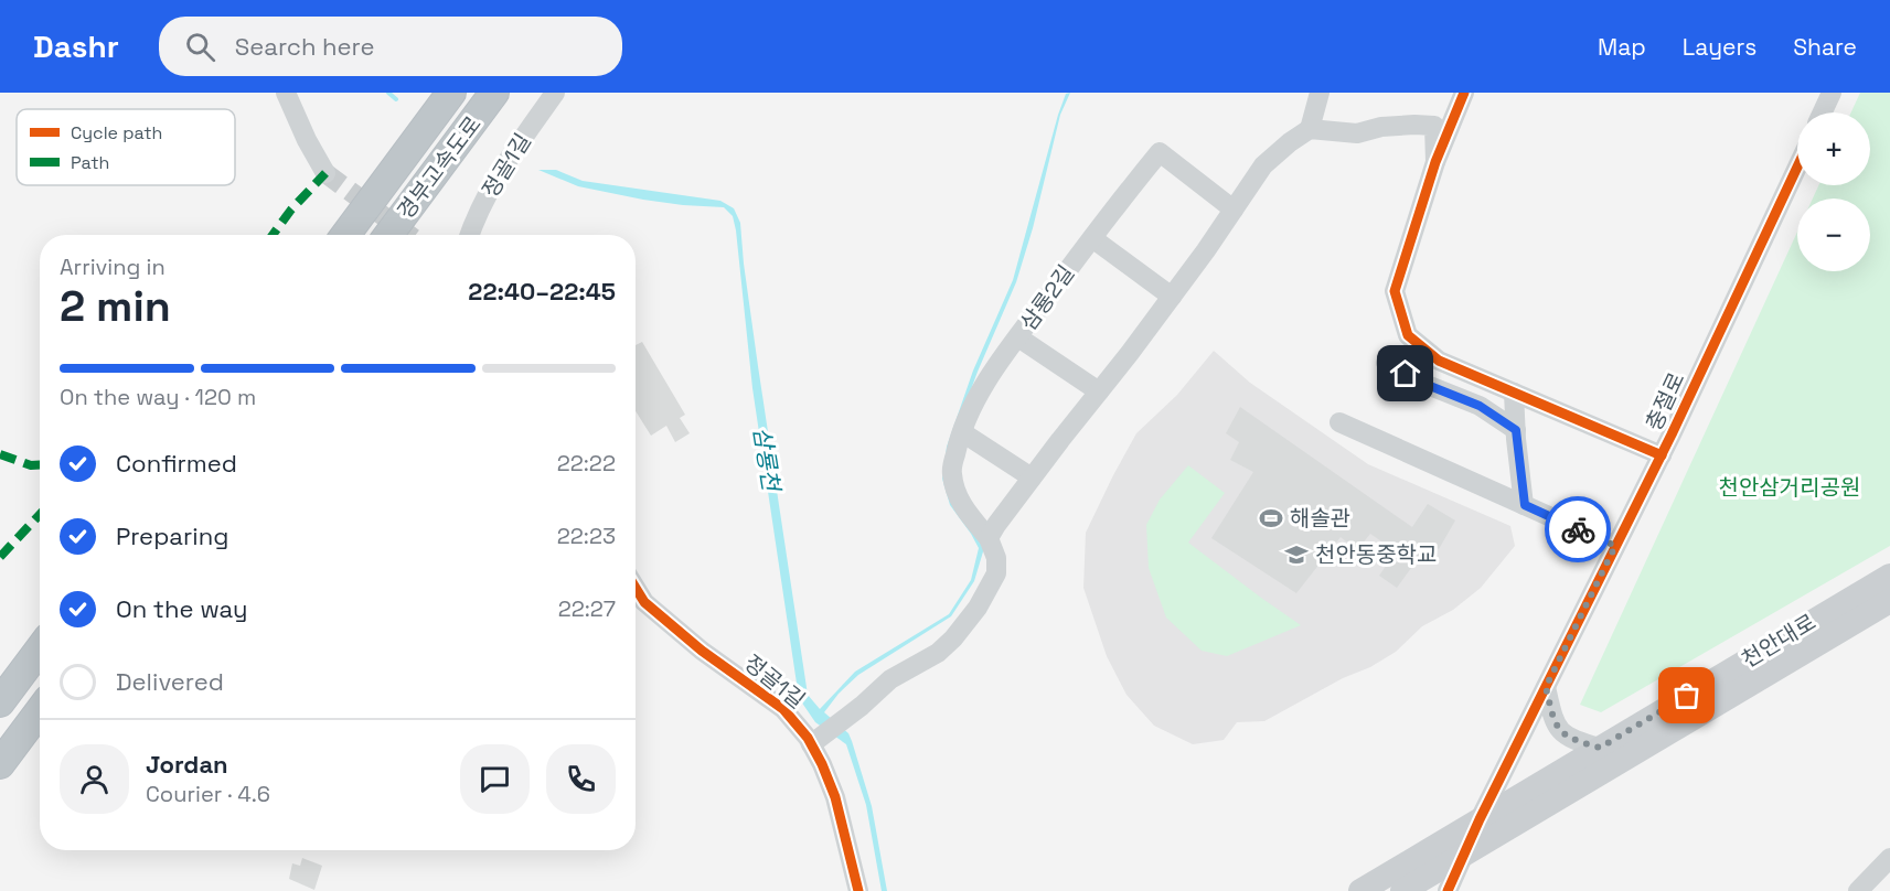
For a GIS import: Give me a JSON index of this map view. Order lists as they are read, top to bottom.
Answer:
{
  "streets": {
    "highway": ["경부고속도로"],
    "main road": ["천안대로"],
    "street": ["정골1길", "삼룡2길", "충절로"]
  },
  "crossings": [
    ["정골1길", "삼룡2길"],
    ["충절로", "천안대로"]
  ],
  "water": ["삼룡천"],
  "parks": ["천안삼거리공원"],
  "places": {
    "sports": ["해솔관"],
    "school or university": ["천안동중학교"]
  },
  "legend": ["Cycle path", "Path"],
  "page": {
    "header": "Dashr",
    "search": "Search here",
    "nav": ["Map", "Layers", "Share"],
    "map_buttons": ["+", "−"],
    "heading": ["2 min", "Arriving in", "22:40–22:45"],
    "panel": ["Jordan", "Courier · 4.6"],
    "bar": "On the way · 120 m",
    "list": [
      ["Confirmed", "22:22"],
      ["Preparing", "22:23"],
      ["On the way", "22:27"],
      "Delivered"
    ]
  }
}
